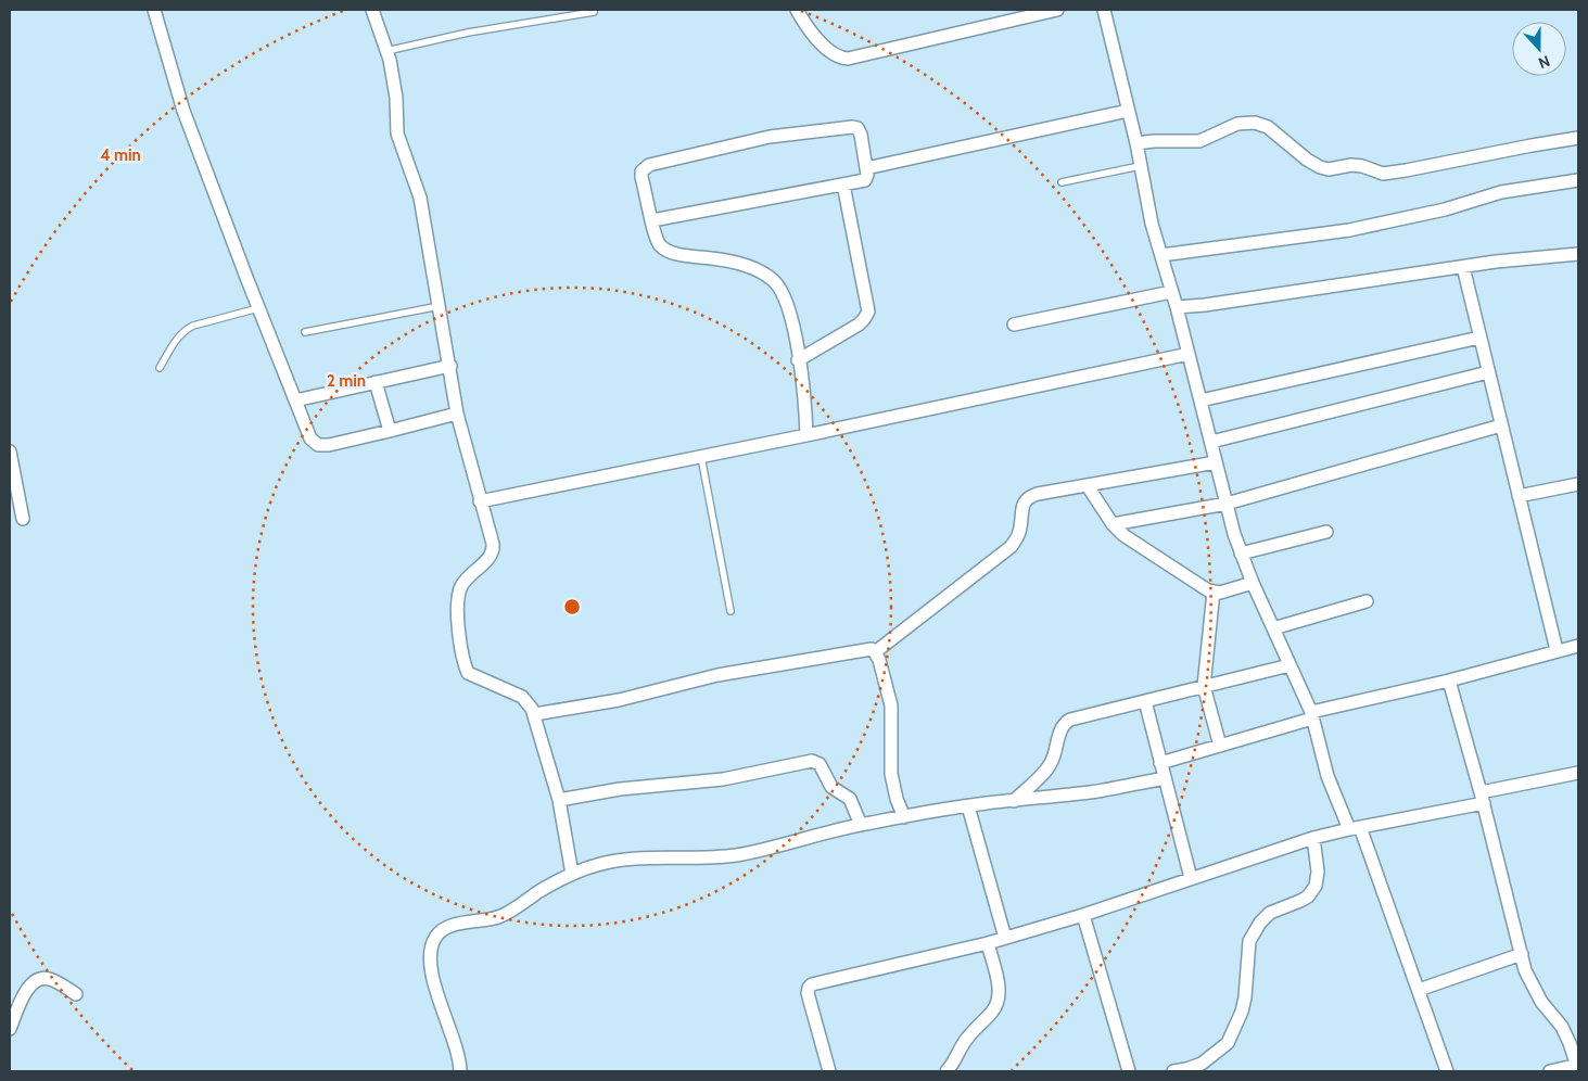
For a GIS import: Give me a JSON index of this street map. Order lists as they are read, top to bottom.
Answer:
{
  "north": "bottom",
  "rings": ["4 min", "2 min"]
}
